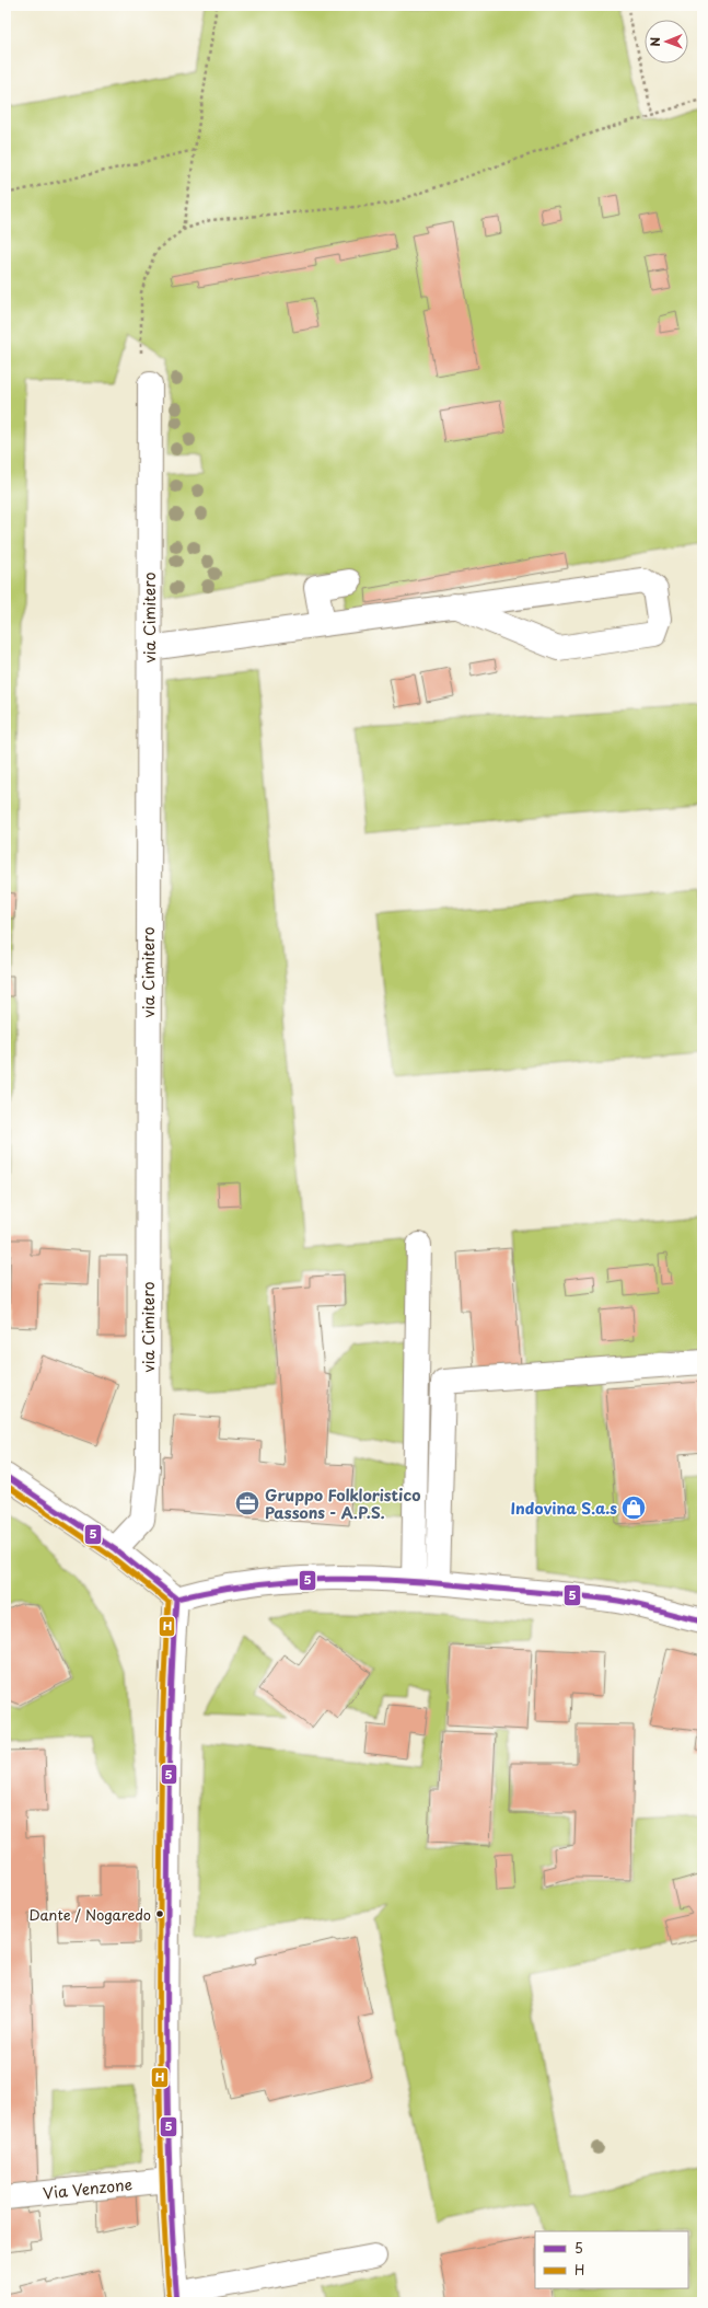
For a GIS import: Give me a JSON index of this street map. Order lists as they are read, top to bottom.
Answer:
{
  "streets": {
    "street": ["via Cimitero", "Via Venzone"]
  },
  "places": {
    "office": ["Gruppo Folkloristico Passons - A.P.S."],
    "shop": ["Indovina S.a.s"],
    "other": ["Dante / Nogaredo"]
  },
  "lines": ["transit line 5", "transit line H"],
  "legend": ["5", "H"],
  "north": "left"
}
